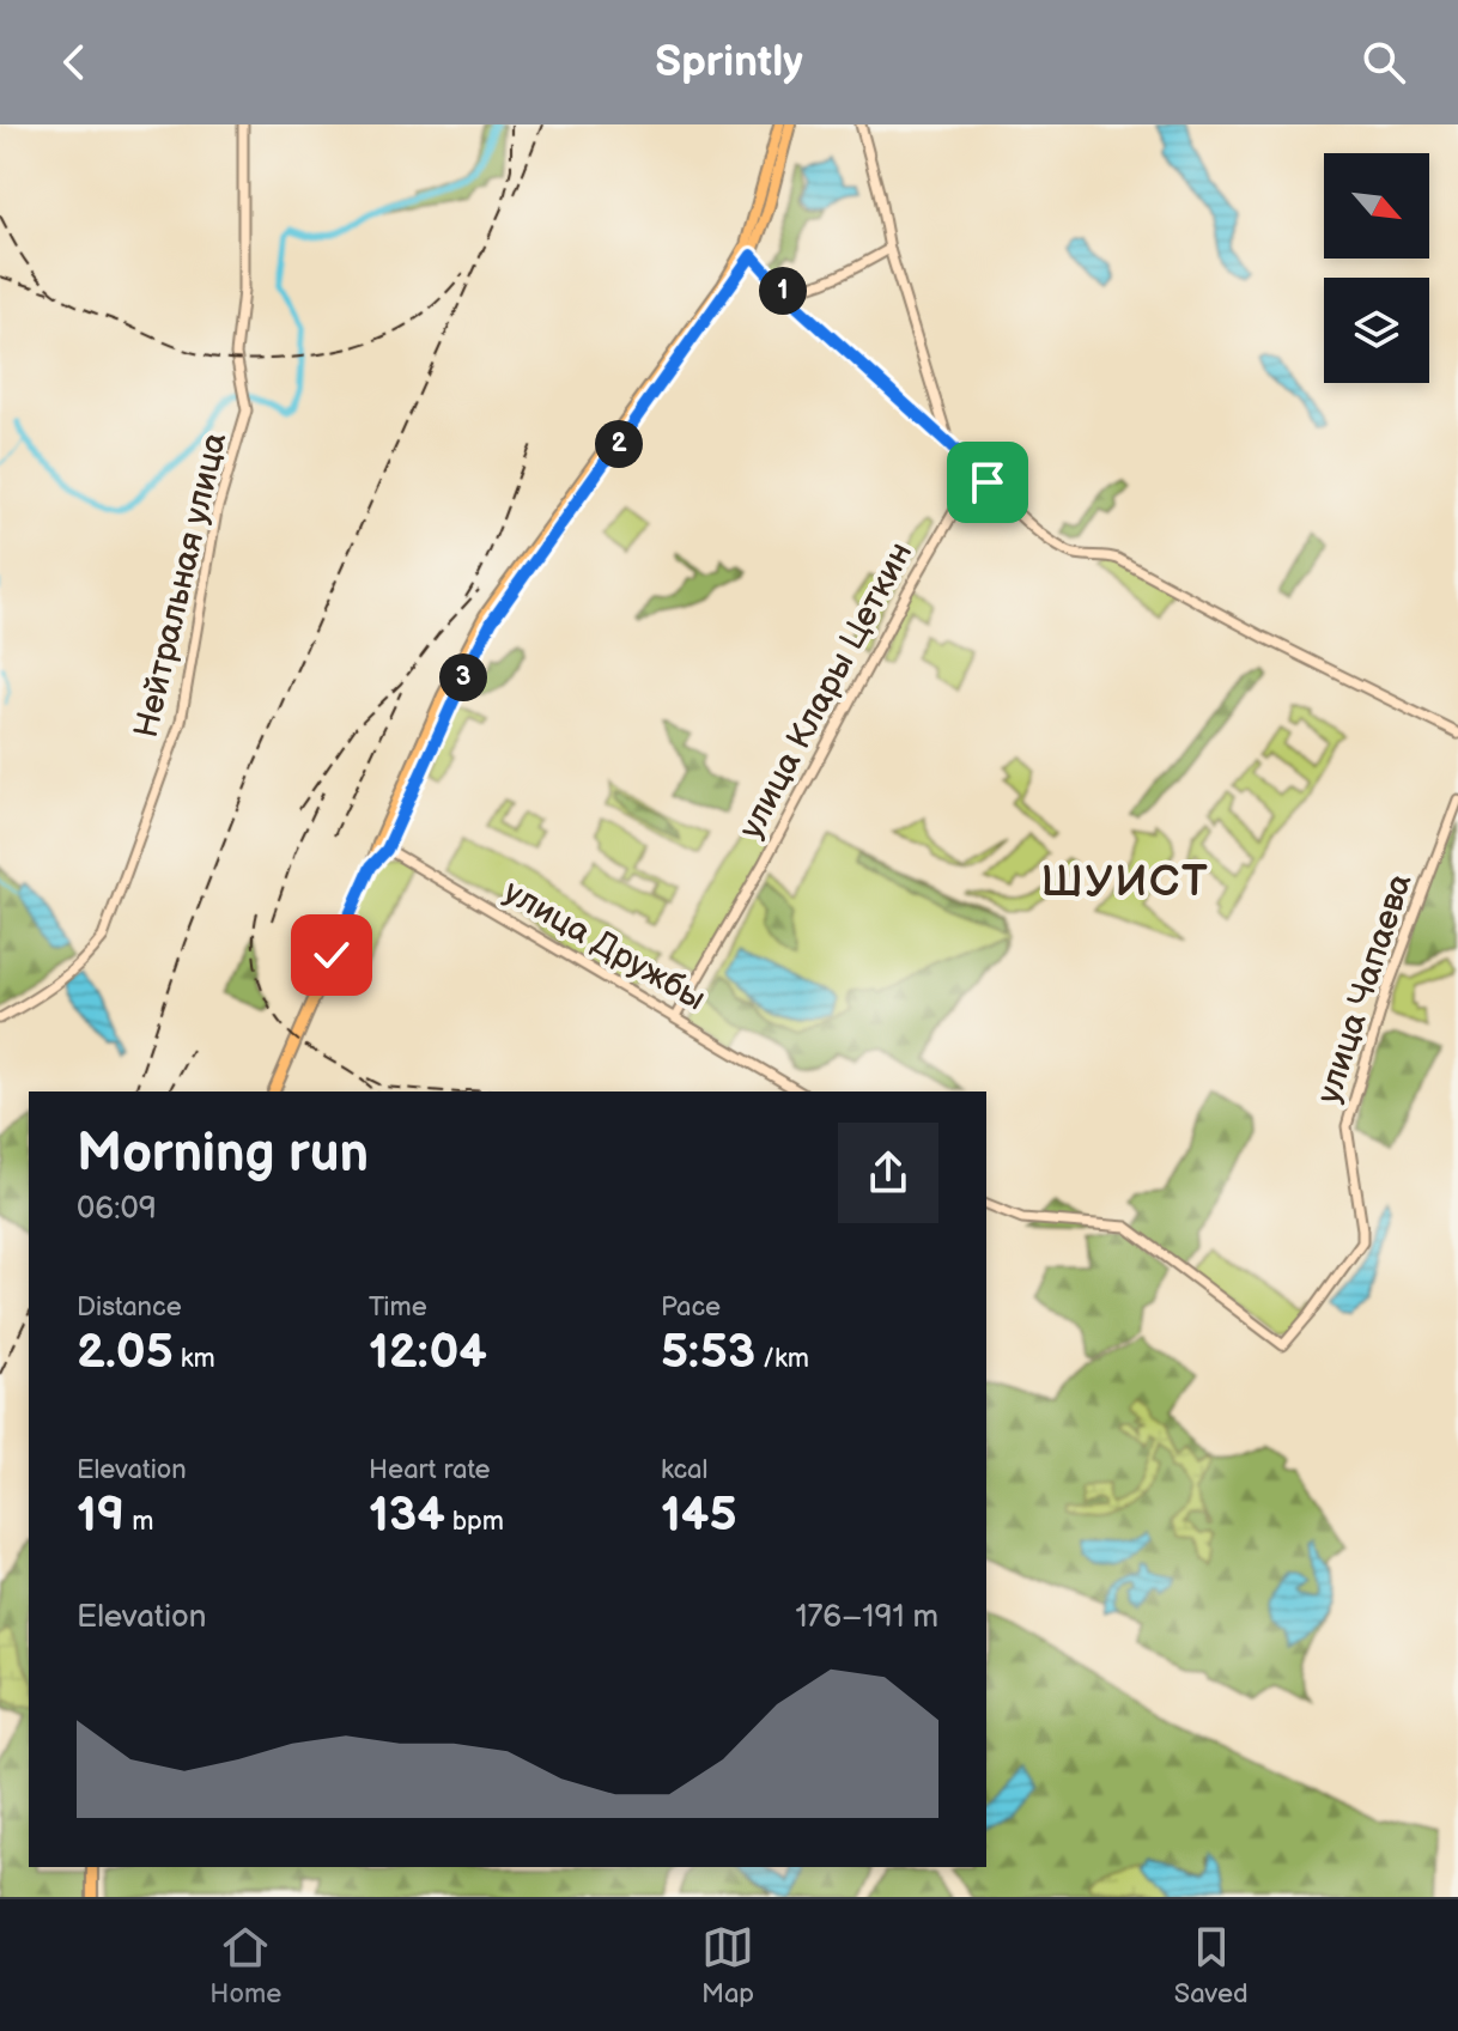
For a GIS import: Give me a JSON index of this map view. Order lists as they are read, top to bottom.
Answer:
{
  "streets": {
    "main road": [
      "Нейтральная улица",
      "улица Клары Цеткин",
      "улица Дружбы",
      "улица Чапаева"
    ]
  },
  "crossings": [
    ["улица Клары Цеткин", "улица Дружбы"]
  ],
  "districts": ["ШУИСТ"],
  "north": "bottom right",
  "page": {
    "header": "Sprintly",
    "pins": ["1", "2", "3"],
    "heading": ["Morning run", "06:09"],
    "stats": [
      ["Distance", "2.05 km"],
      ["Time", "12:04"],
      ["Pace", "5:53 /km"],
      ["Elevation", "19 m"],
      ["Heart rate", "134 bpm"],
      ["kcal", "145"]
    ],
    "chart": ["Elevation", "176–191 m"],
    "tabs": ["Home", "Map", "Saved"]
  }
}
